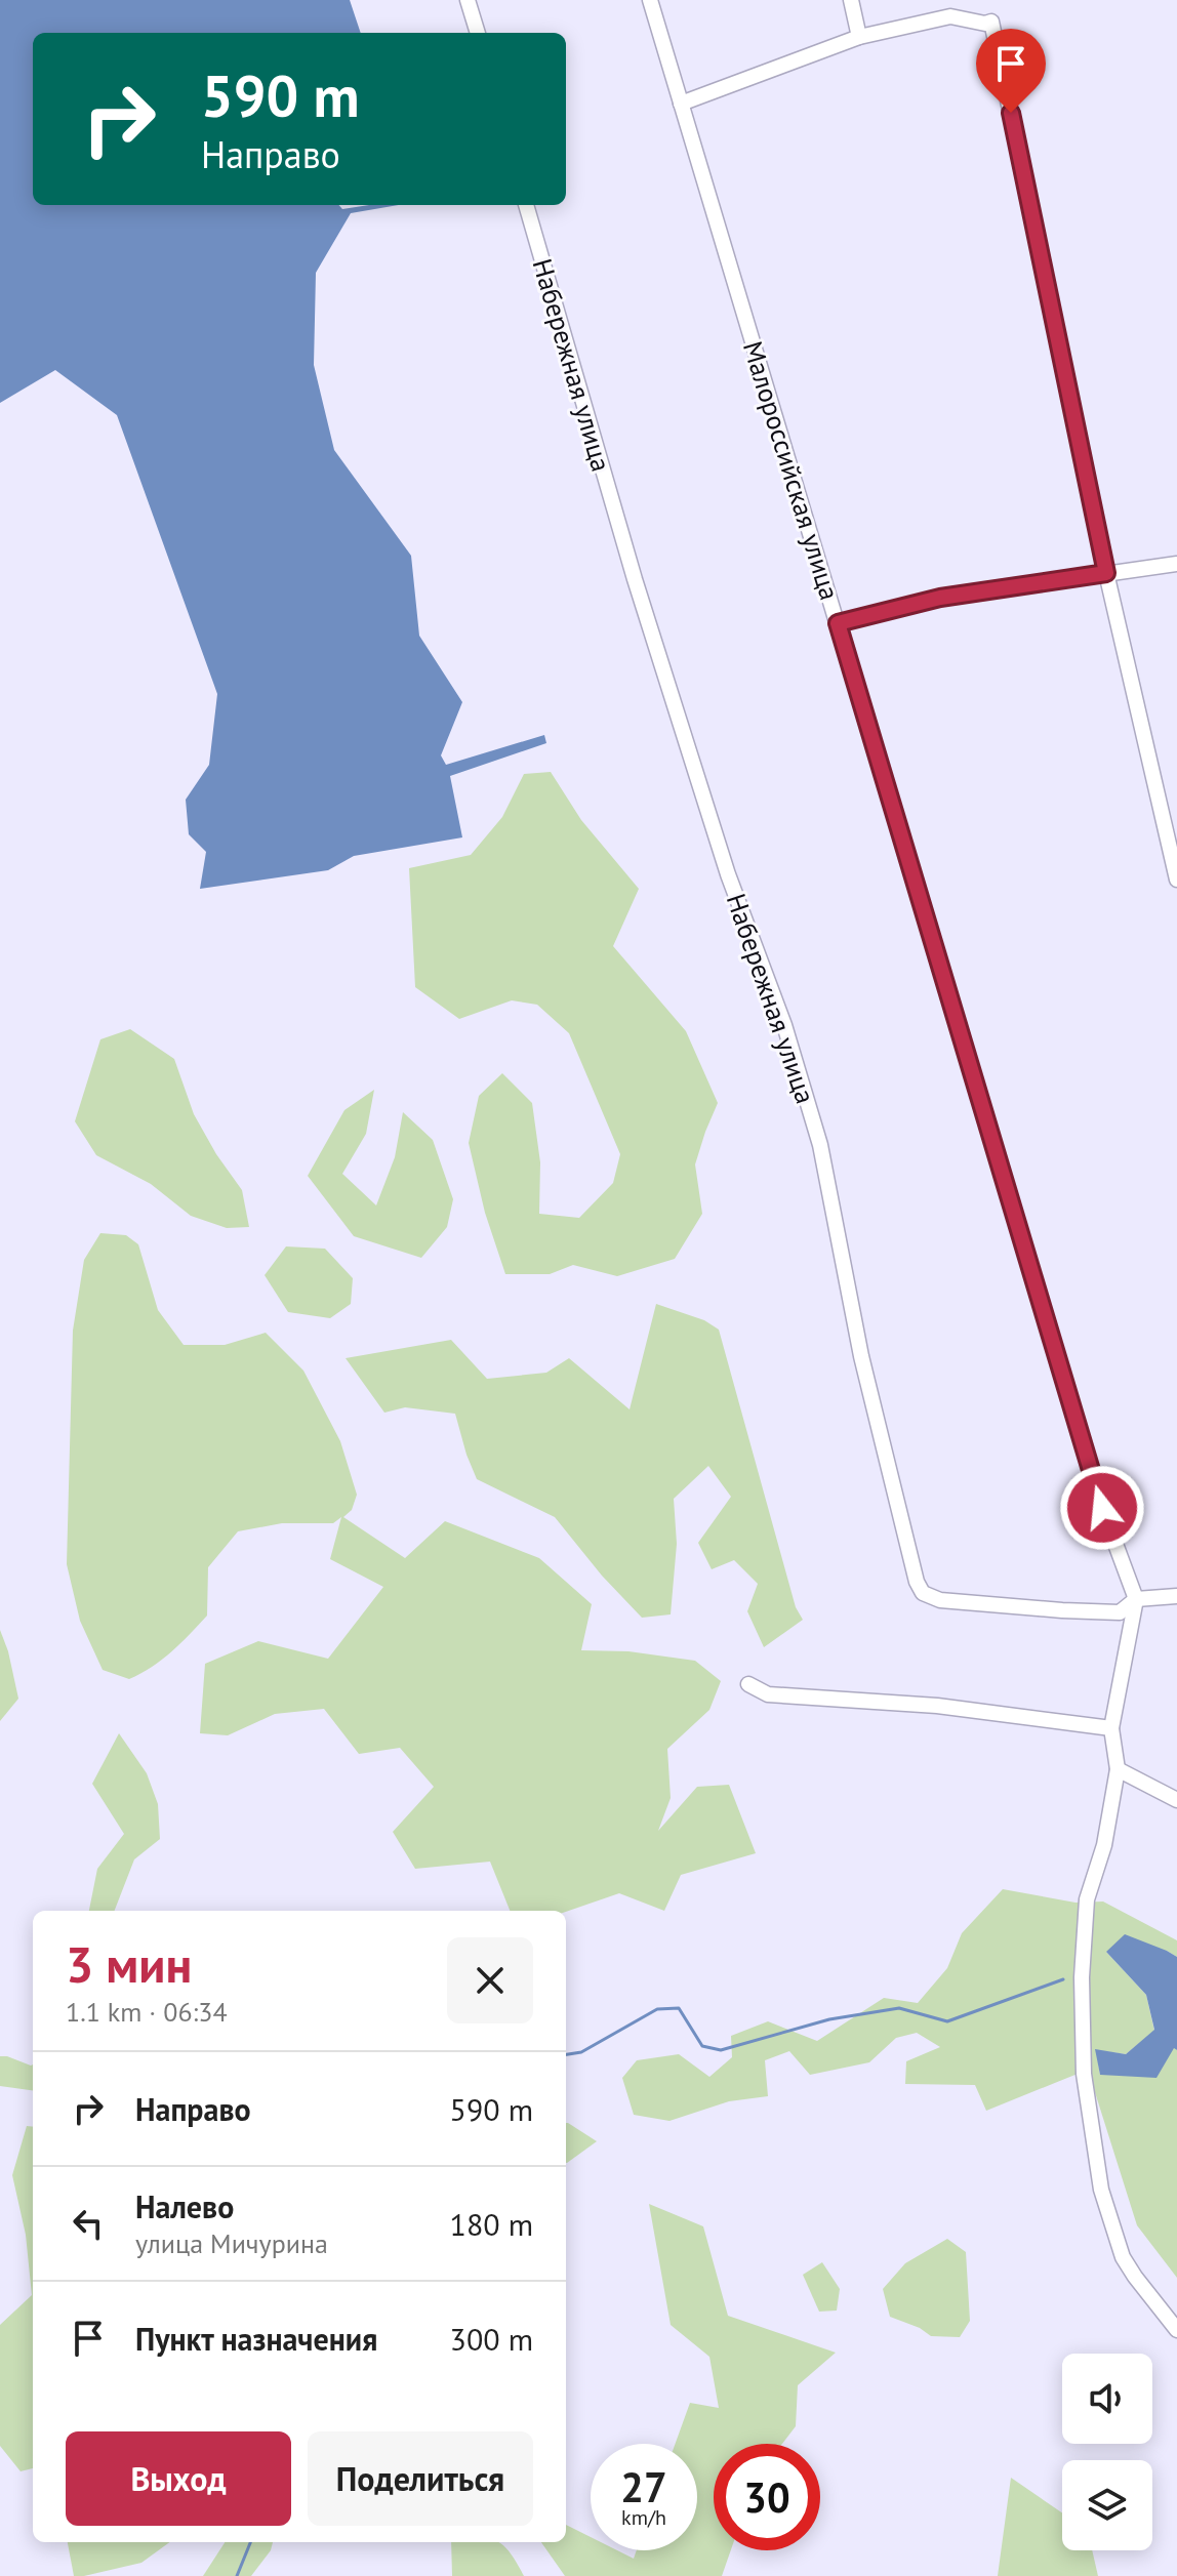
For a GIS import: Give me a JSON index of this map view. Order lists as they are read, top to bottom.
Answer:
{
  "streets": {
    "street": ["Набережная улица", "Малороссийская улица"]
  },
  "crossings": [
    ["Набережная улица", "Малороссийская улица"]
  ],
  "page": {
    "turn": ["590 m", "Направо"],
    "heading": ["3 мин", "1.1 km · 06:34"],
    "list": [
      {
        "name": "Направо",
        "value": "590 m"
      },
      {
        "name": "Налево",
        "note": "улица Мичурина",
        "value": "180 m"
      },
      {
        "name": "Пункт назначения",
        "value": "300 m"
      }
    ],
    "buttons": ["Выход", "Поделиться"],
    "speed": "27 km/h",
    "limit": "30"
  }
}
